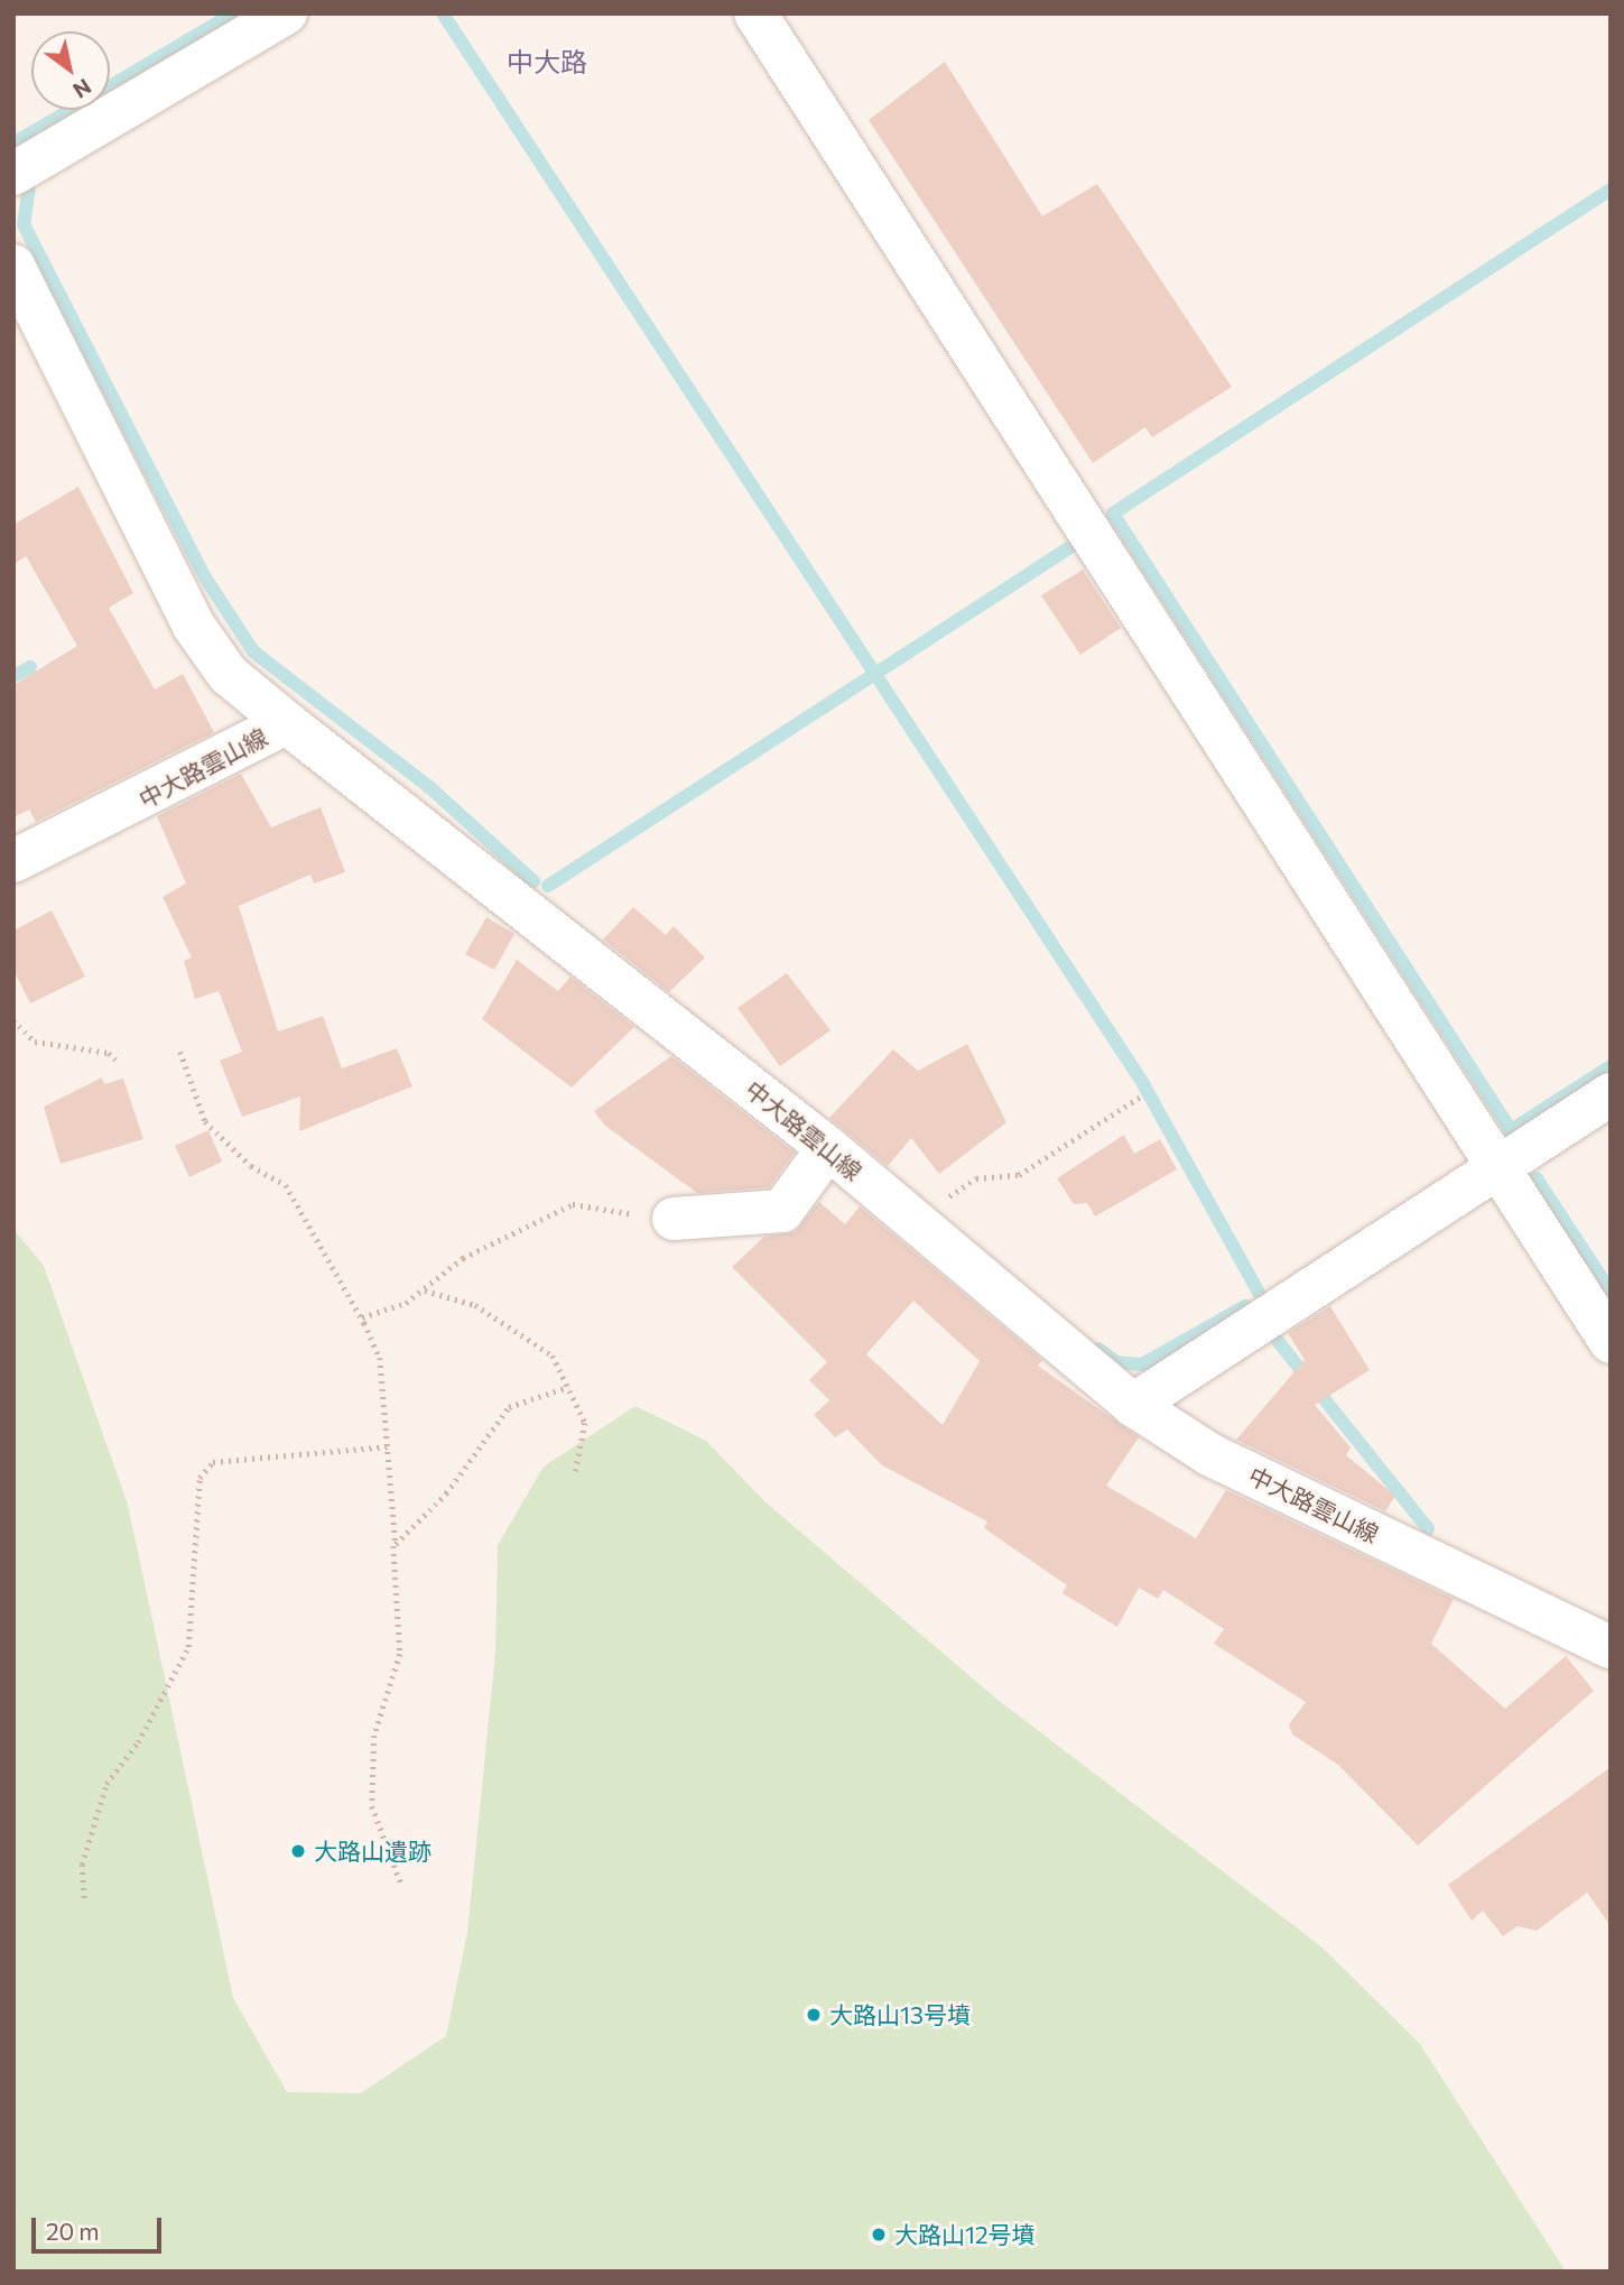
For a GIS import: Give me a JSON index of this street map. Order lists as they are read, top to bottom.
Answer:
{
  "streets": {
    "street": ["中大路雲山線"]
  },
  "districts": ["中大路"],
  "places": ["大路山遺跡", "大路山13号墳", "大路山12号墳"],
  "scale_bar": "20 m",
  "north": "bottom right"
}
